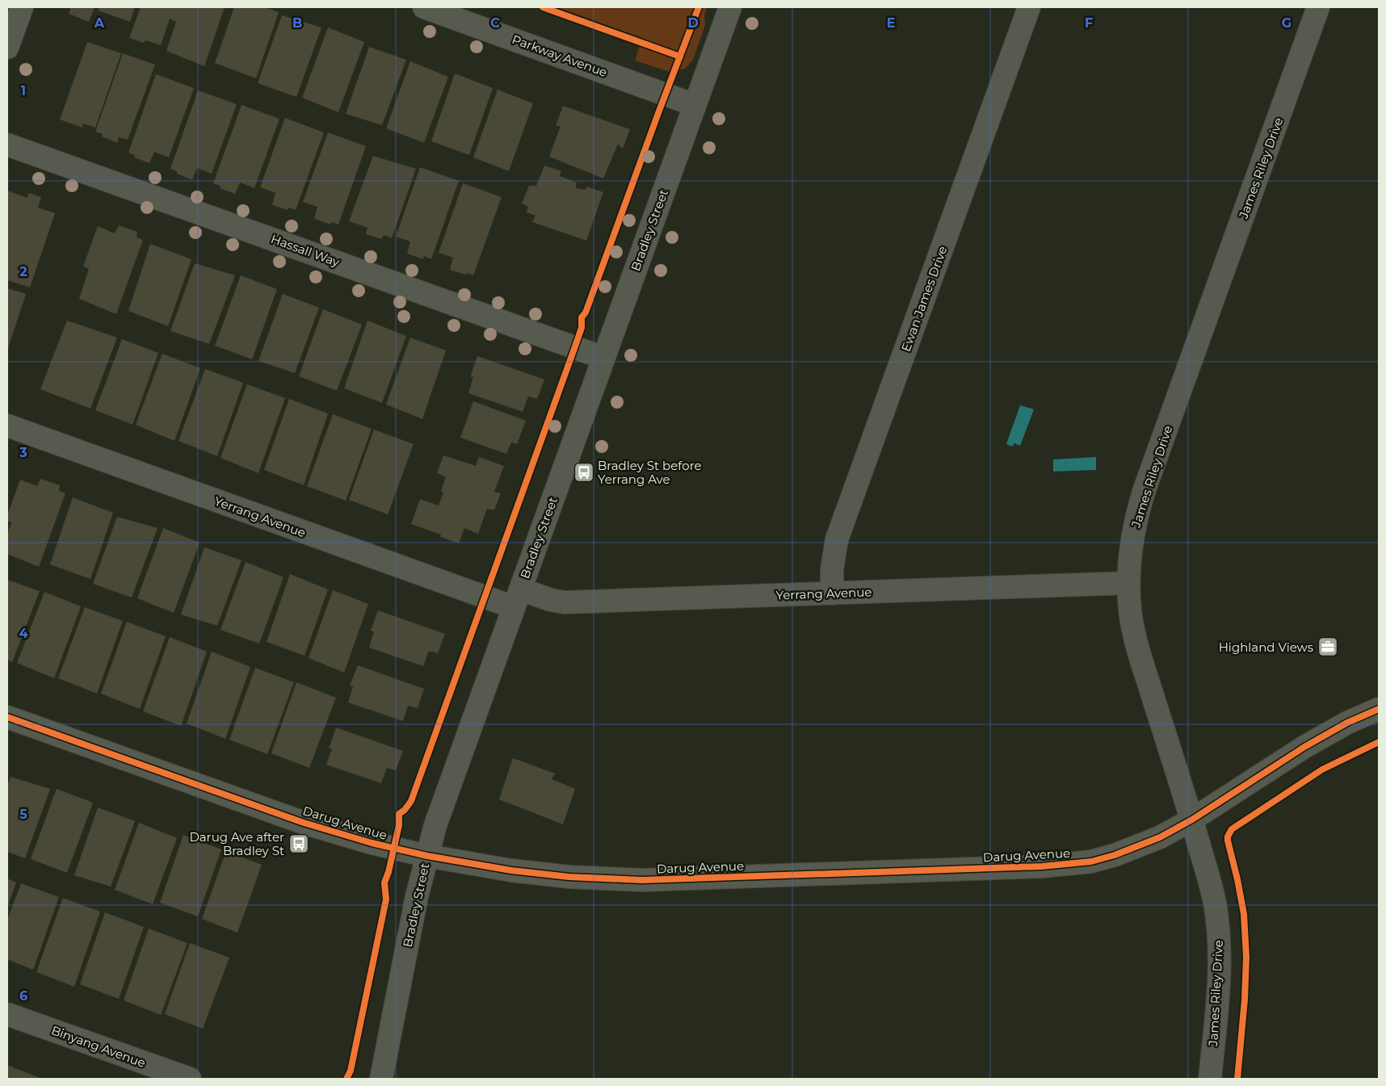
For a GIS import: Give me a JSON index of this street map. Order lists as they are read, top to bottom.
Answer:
{
  "streets": {
    "street": [
      "Parkway Avenue",
      "James Riley Drive",
      "Bradley Street",
      "Hassall Way",
      "Ewan James Drive",
      "Yerrang Avenue",
      "Darug Avenue",
      "Binyang Avenue"
    ]
  },
  "crossings": [
    ["Parkway Avenue", "Bradley Street"],
    ["James Riley Drive", "Yerrang Avenue"],
    ["James Riley Drive", "Darug Avenue"],
    ["Bradley Street", "Hassall Way"],
    ["Bradley Street", "Yerrang Avenue"],
    ["Bradley Street", "Darug Avenue"],
    ["Ewan James Drive", "Yerrang Avenue"]
  ],
  "places": {
    "bus stop": ["Bradley St before Yerrang Ave", "Darug Ave after Bradley St"],
    "office": ["Highland Views"]
  },
  "grid": {
    "columns": [
      "A",
      "B",
      "C",
      "D",
      "E",
      "F",
      "G"
    ],
    "rows": [
      "1",
      "2",
      "3",
      "4",
      "5",
      "6"
    ]
  }
}
